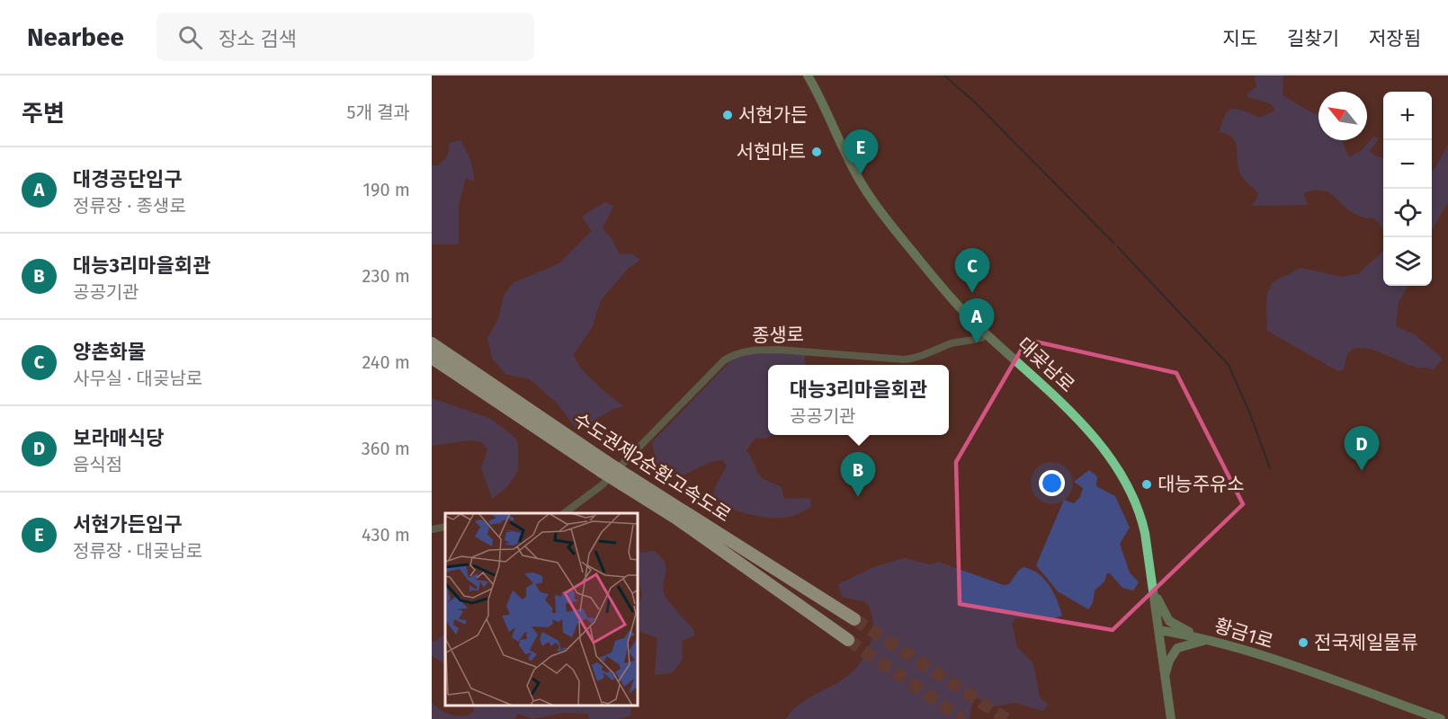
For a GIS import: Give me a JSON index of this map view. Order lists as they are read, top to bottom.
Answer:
{
  "streets": {
    "highway": ["수도권제2순환고속도로"],
    "street": ["종생로", "대곶남로", "황금1로"]
  },
  "crossings": [
    ["종생로", "대곶남로"],
    ["대곶남로", "황금1로"]
  ],
  "places": [
    "서현가든",
    "서현마트",
    "대능주유소",
    "전국제일물류"
  ],
  "north": "top left",
  "page": {
    "header": "Nearbee",
    "search": "장소 검색",
    "nav": ["지도", "길찾기", "저장됨"],
    "heading": ["주변", "5개 결과"],
    "map_buttons": ["+", "−"],
    "pins": [
      "E",
      "C",
      "A",
      "D",
      "B"
    ],
    "list": [
      {
        "mark": "A",
        "name": "대경공단입구",
        "note": "정류장 · 종생로",
        "value": "190 m"
      },
      {
        "mark": "B",
        "name": "대능3리마을회관",
        "note": "공공기관",
        "value": "230 m"
      },
      {
        "mark": "C",
        "name": "양촌화물",
        "note": "사무실 · 대곶남로",
        "value": "240 m"
      },
      {
        "mark": "D",
        "name": "보라매식당",
        "note": "음식점",
        "value": "360 m"
      },
      {
        "mark": "E",
        "name": "서현가든입구",
        "note": "정류장 · 대곶남로",
        "value": "430 m"
      }
    ],
    "popup": ["대능3리마을회관", "공공기관"]
  }
}
